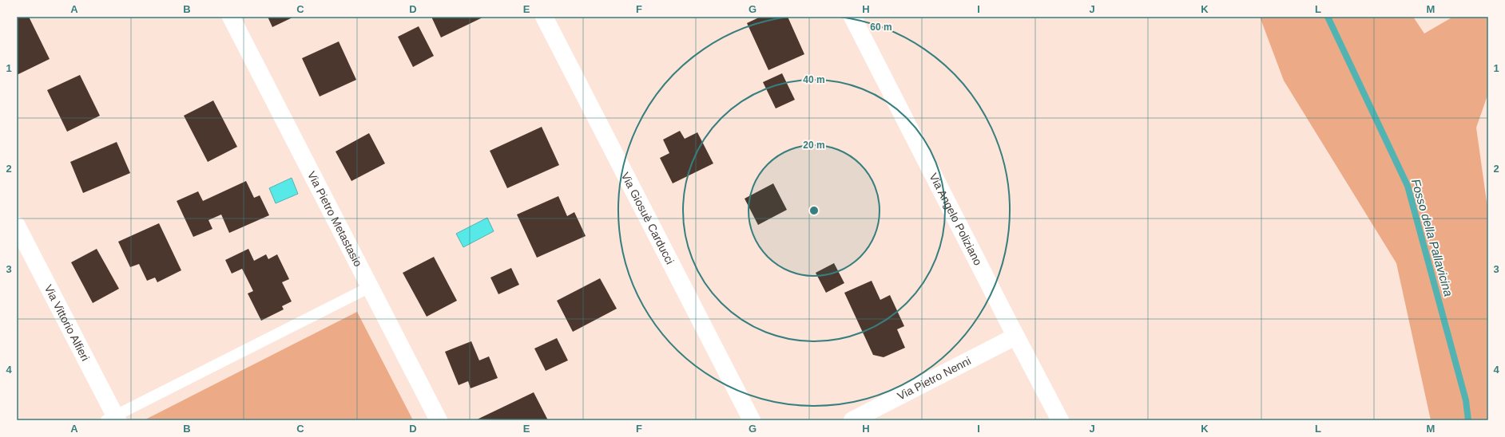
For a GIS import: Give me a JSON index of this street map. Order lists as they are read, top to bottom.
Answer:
{
  "streets": {
    "street": [
      "Via Pietro Metastasio",
      "Via Giosuè Carducci",
      "Via Angelo Poliziano",
      "Via Vittorio Alfieri",
      "Via Pietro Nenni"
    ]
  },
  "crossings": [
    ["Via Angelo Poliziano", "Via Pietro Nenni"]
  ],
  "water": ["Fosso della Pallavicina"],
  "grid": {
    "columns": [
      "A",
      "B",
      "C",
      "D",
      "E",
      "F",
      "G",
      "H",
      "I",
      "J",
      "K",
      "L",
      "M"
    ],
    "rows": [
      "1",
      "2",
      "3",
      "4"
    ]
  },
  "rings": ["60 m", "40 m", "20 m"]
}
